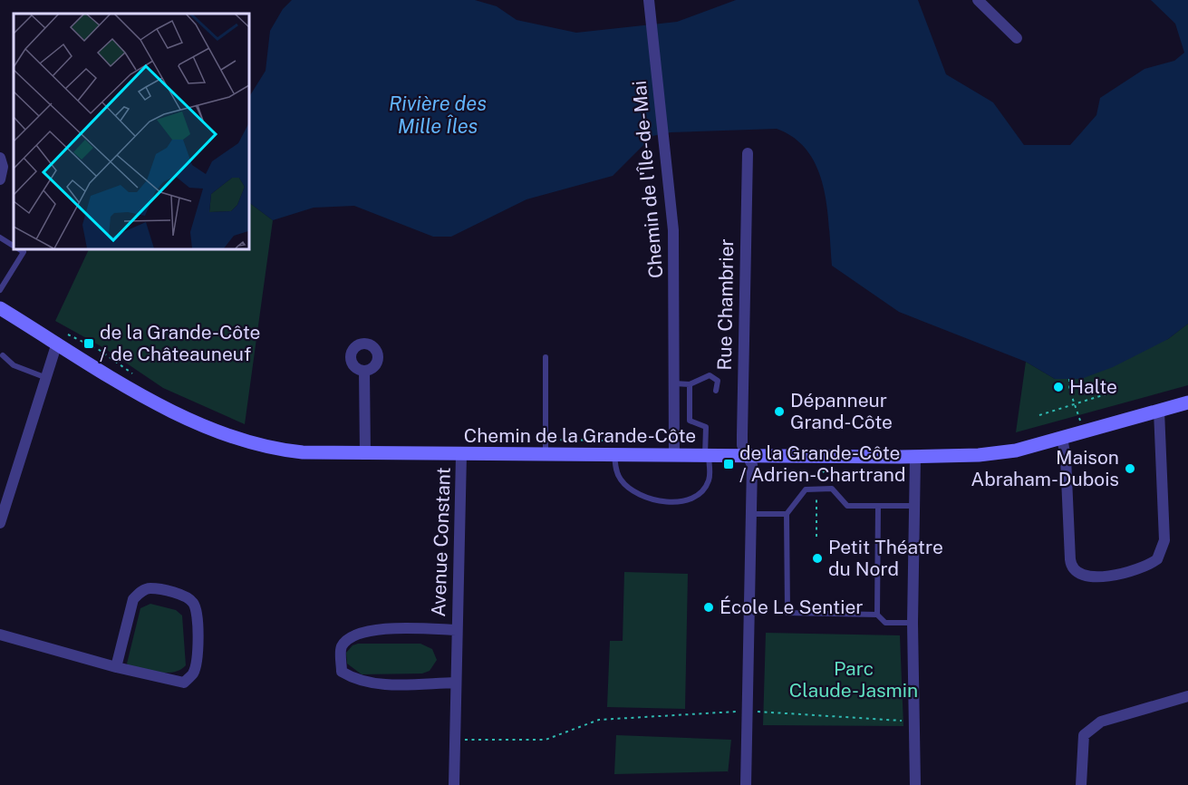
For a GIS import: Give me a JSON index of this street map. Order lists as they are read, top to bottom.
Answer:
{
  "streets": {
    "main road": ["Chemin de la Grande-Côte"],
    "street": ["Chemin de l'Île-de-Mai", "Rue Chambrier", "Avenue Constant"]
  },
  "crossings": [
    ["Chemin de l'Île-de-Mai", "Chemin de la Grande-Côte"],
    ["Rue Chambrier", "Chemin de la Grande-Côte"],
    ["Chemin de la Grande-Côte", "Avenue Constant"]
  ],
  "water": ["Rivière des Mille Îles"],
  "parks": ["Parc Claude-Jasmin"],
  "places": {
    "transit": ["de la Grande-Côte / de Châteauneuf", "de la Grande-Côte / Adrien-Chartrand"],
    "other": [
      "Halte",
      "Dépanneur Grand-Côte",
      "Maison Abraham-Dubois",
      "Petit Théatre du Nord",
      "École Le Sentier"
    ]
  }
}
